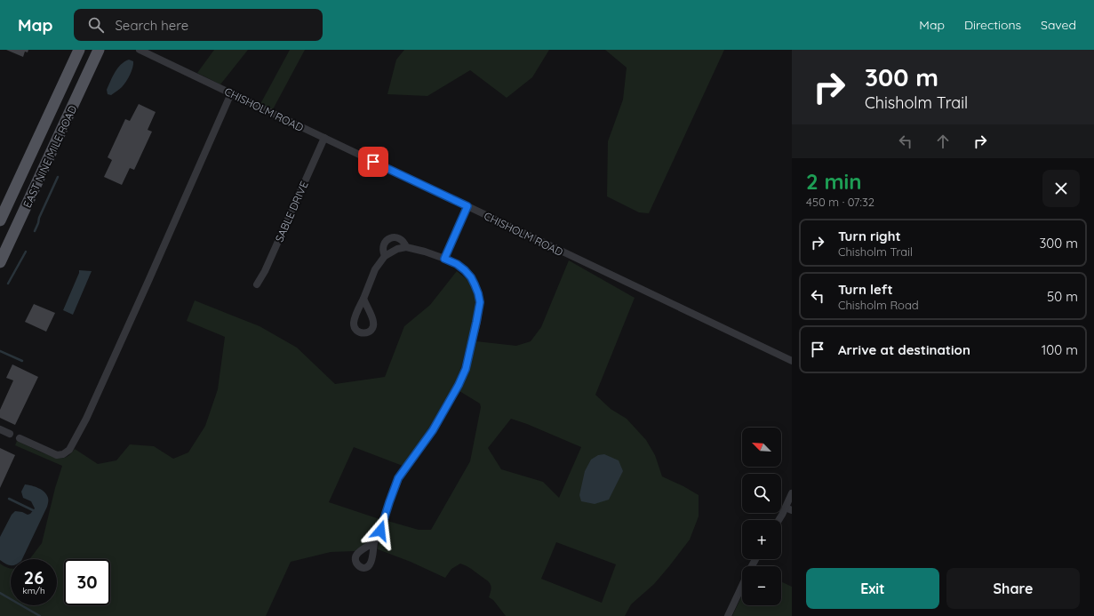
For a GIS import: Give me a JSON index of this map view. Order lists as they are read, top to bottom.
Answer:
{
  "streets": {
    "main road": ["EAST NINE MILE ROAD"],
    "street": ["CHISHOLM ROAD", "SABLE DRIVE"]
  },
  "crossings": [
    ["CHISHOLM ROAD", "SABLE DRIVE"]
  ],
  "north": "top left",
  "page": {
    "header": "Map",
    "search": "Search here",
    "nav": ["Map", "Directions", "Saved"],
    "turn": ["300 m", "Chisholm Trail"],
    "heading": ["2 min", "450 m · 07:32"],
    "list": [
      {
        "name": "Turn right",
        "note": "Chisholm Trail",
        "value": "300 m"
      },
      {
        "name": "Turn left",
        "note": "Chisholm Road",
        "value": "50 m"
      },
      {
        "name": "Arrive at destination",
        "value": "100 m"
      }
    ],
    "map_buttons": ["+", "−"],
    "speed": "26 km/h",
    "limit": "30",
    "buttons": ["Exit", "Share"]
  }
}
